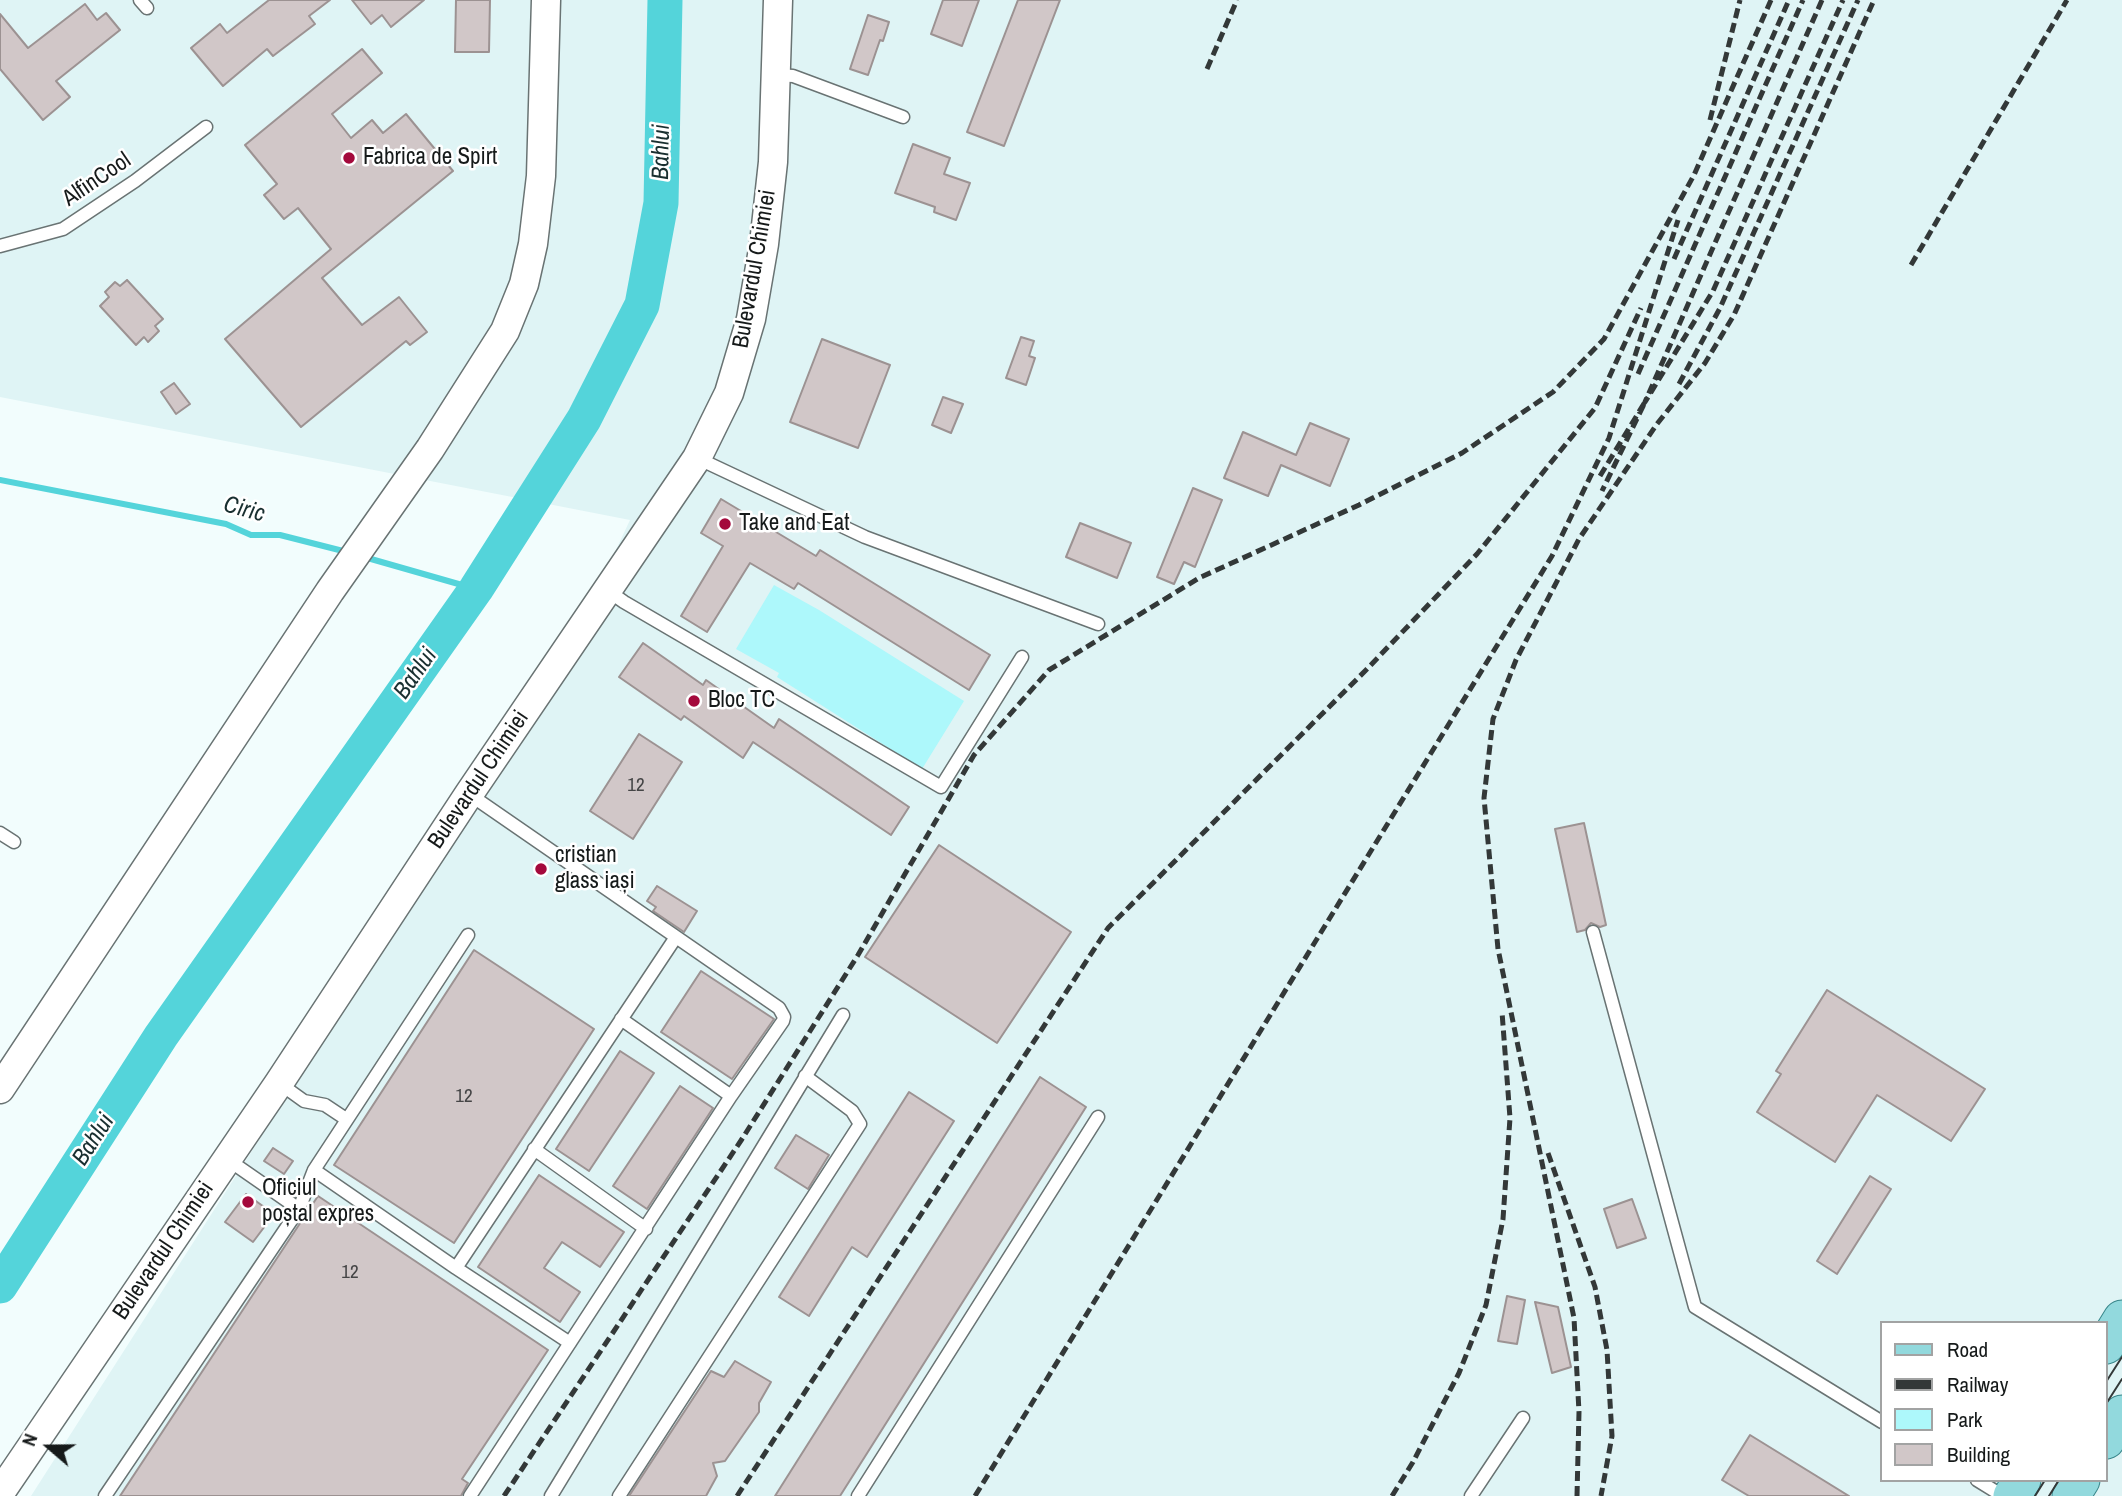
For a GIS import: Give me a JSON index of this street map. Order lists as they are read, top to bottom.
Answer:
{
  "streets": {
    "street": ["Bulevardul Chimiei"],
    "lane": ["AlfinCool"]
  },
  "water": ["Bahlui", "Ciric"],
  "places": [
    "Fabrica de Spirt",
    "Take and Eat",
    "Bloc TC",
    "cristian glass iași",
    "Oficiul poștal expres"
  ],
  "house_numbers": ["12", "12", "12"],
  "legend": [
    "Road",
    "Railway",
    "Park",
    "Building"
  ],
  "north": "left"
}
